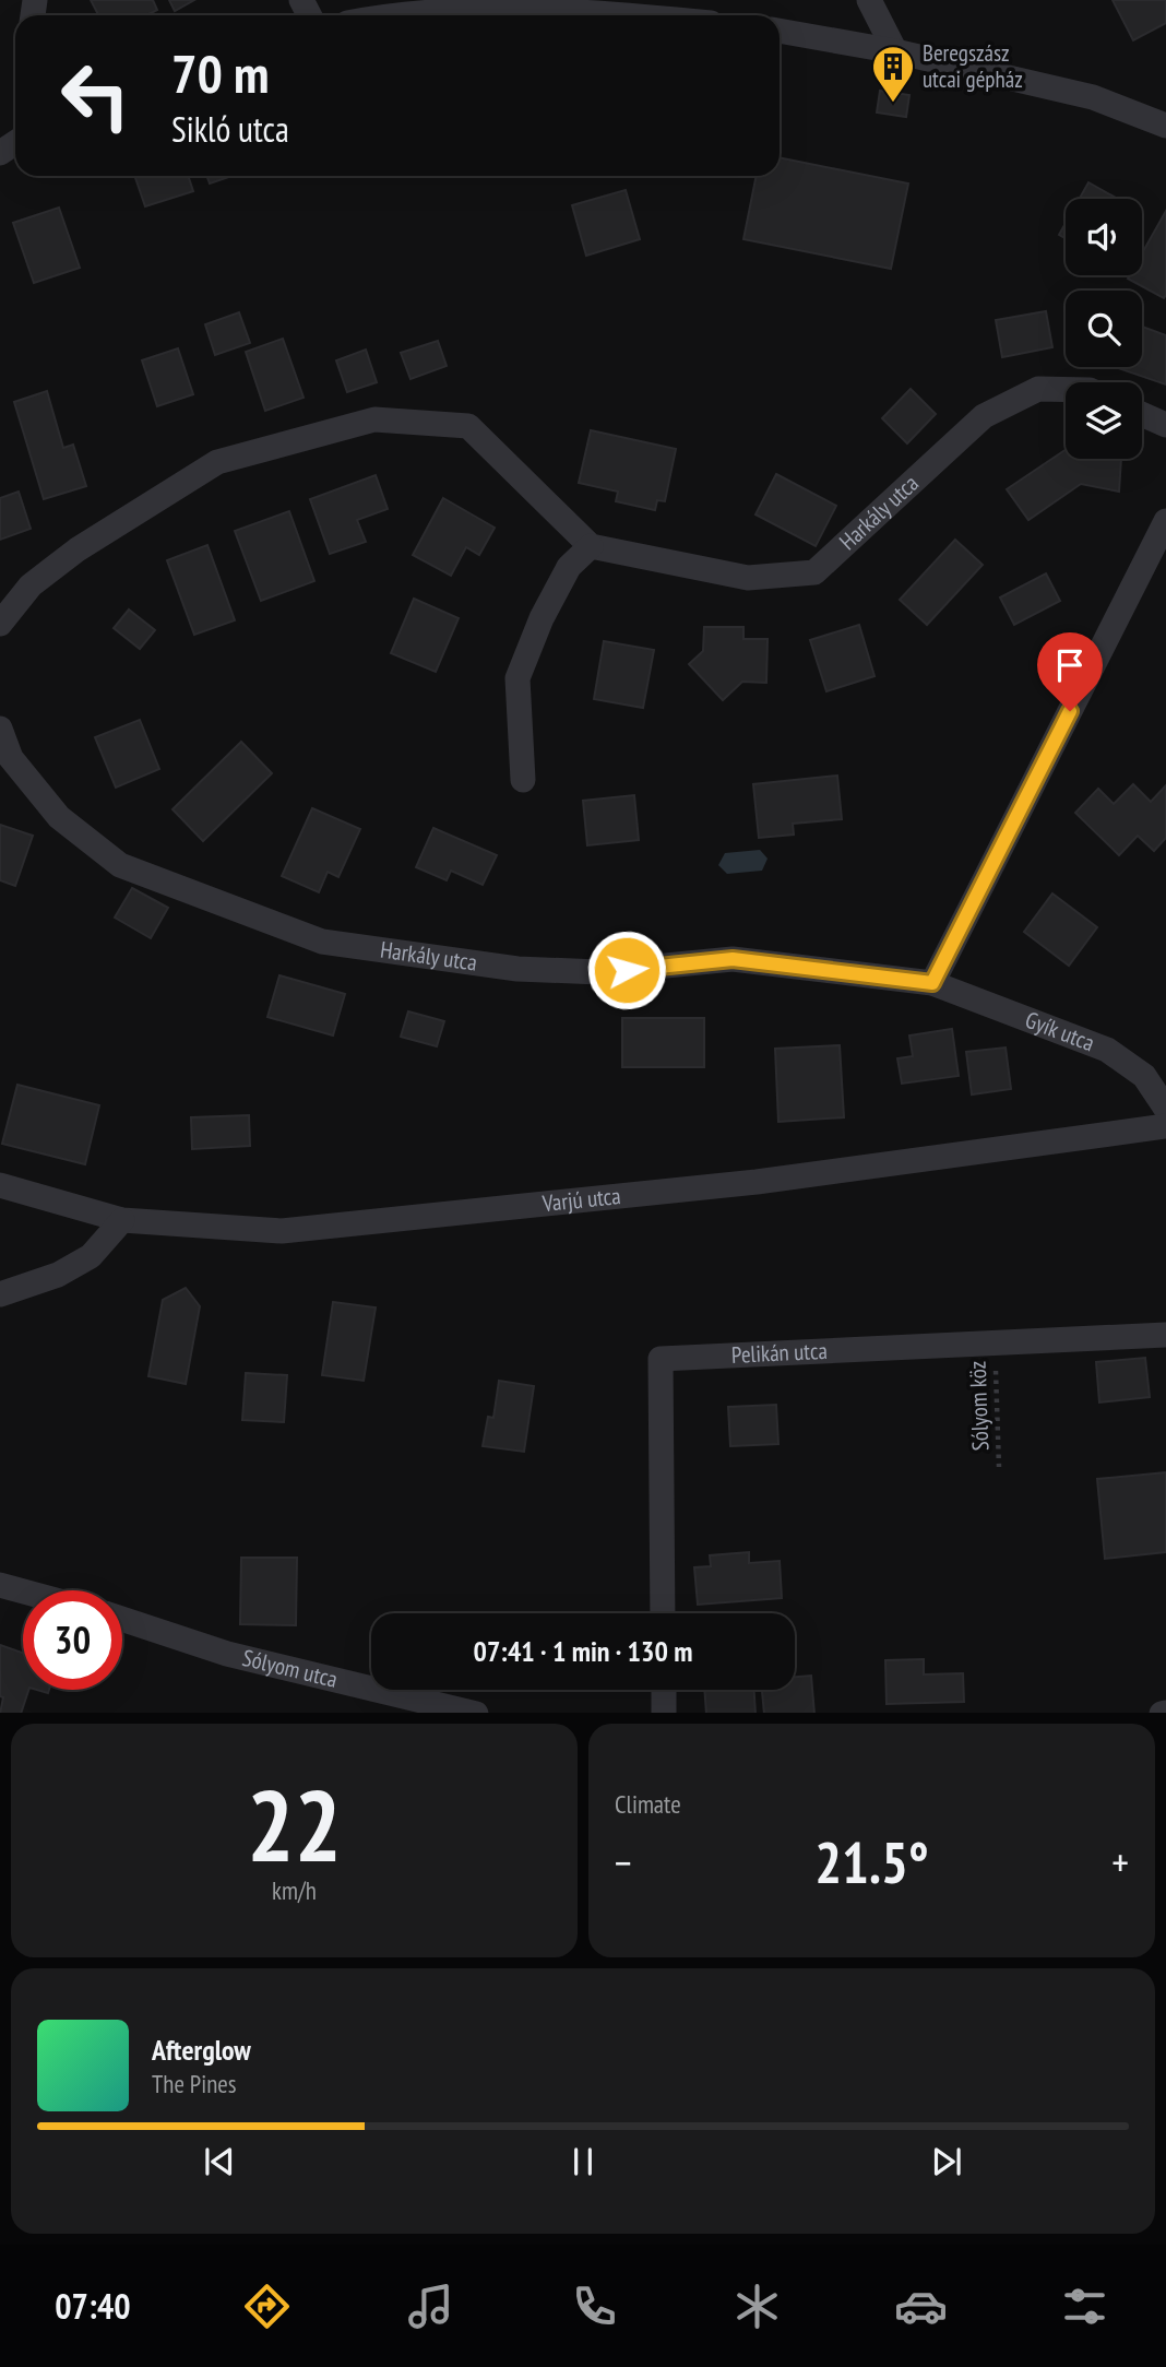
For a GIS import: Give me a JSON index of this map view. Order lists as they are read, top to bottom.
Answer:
{
  "streets": {
    "street": [
      "Harkály utca",
      "Gyík utca",
      "Varjú utca",
      "Pelikán utca",
      "Sólyom utca"
    ],
    "path": ["Sólyom köz"]
  },
  "crossings": [
    ["Harkály utca", "Gyík utca"],
    ["Pelikán utca", "Sólyom köz"]
  ],
  "places": {
    "building": ["Beregszász utcai gépház"]
  },
  "page": {
    "turn": ["70 m", "Sikló utca"],
    "limit": "30",
    "trip": "07:41 · 1 min · 130 m",
    "tile": [
      ["22", "km/h"],
      "Climate"
    ],
    "heat": ["−", "21.5°", "+"],
    "song": ["Afterglow", "The Pines"],
    "tabs": "07:40"
  }
}
